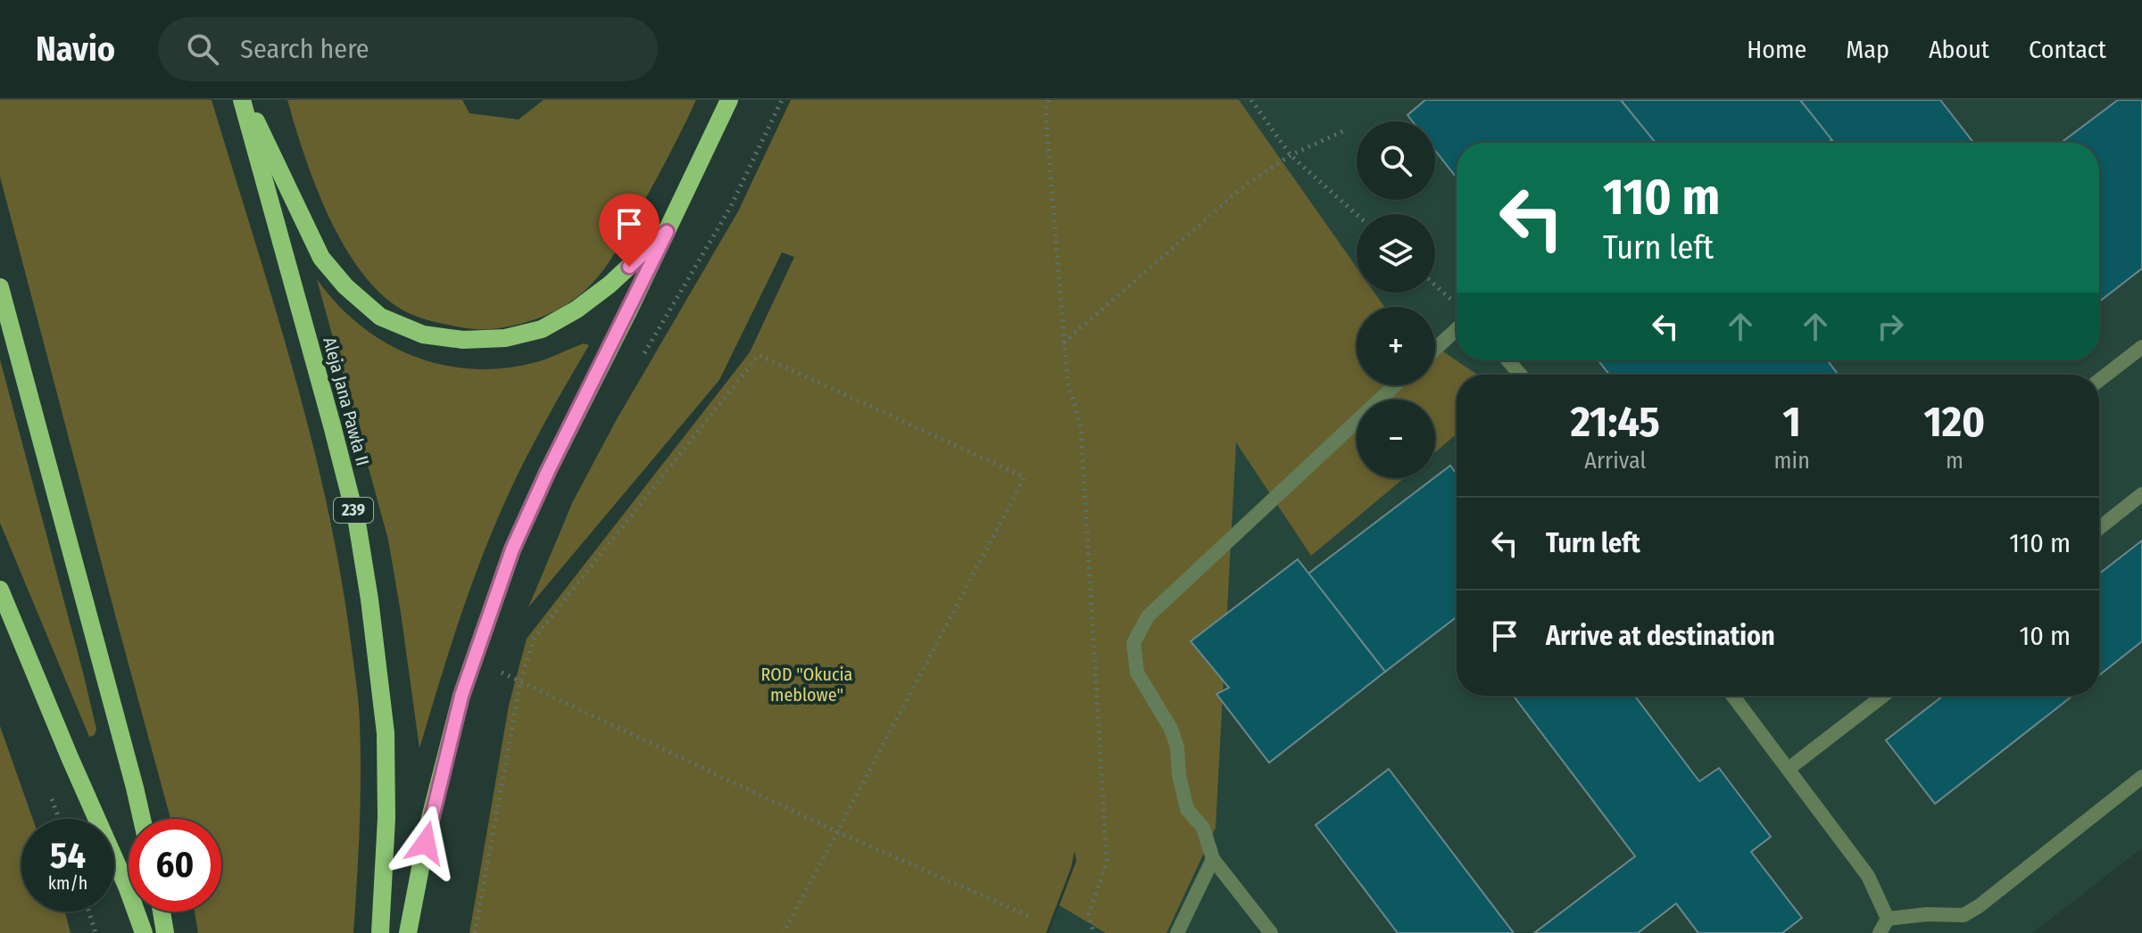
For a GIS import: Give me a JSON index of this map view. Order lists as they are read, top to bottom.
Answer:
{
  "streets": {
    "main road": ["Aleja Jana Pawła II", "239"]
  },
  "parks": ["ROD \"Okucia meblowe\""],
  "page": {
    "header": "Navio",
    "search": "Search here",
    "nav": [
      "Home",
      "Map",
      "About",
      "Contact"
    ],
    "map_buttons": ["+", "−"],
    "turn": ["110 m", "Turn left"],
    "eta": [
      "21:45",
      "Arrival",
      "1",
      "min",
      "120",
      "m"
    ],
    "list": [
      {
        "name": "Turn left",
        "value": "110 m"
      },
      {
        "name": "Arrive at destination",
        "value": "10 m"
      }
    ],
    "speed": "54 km/h",
    "limit": "60"
  }
}
